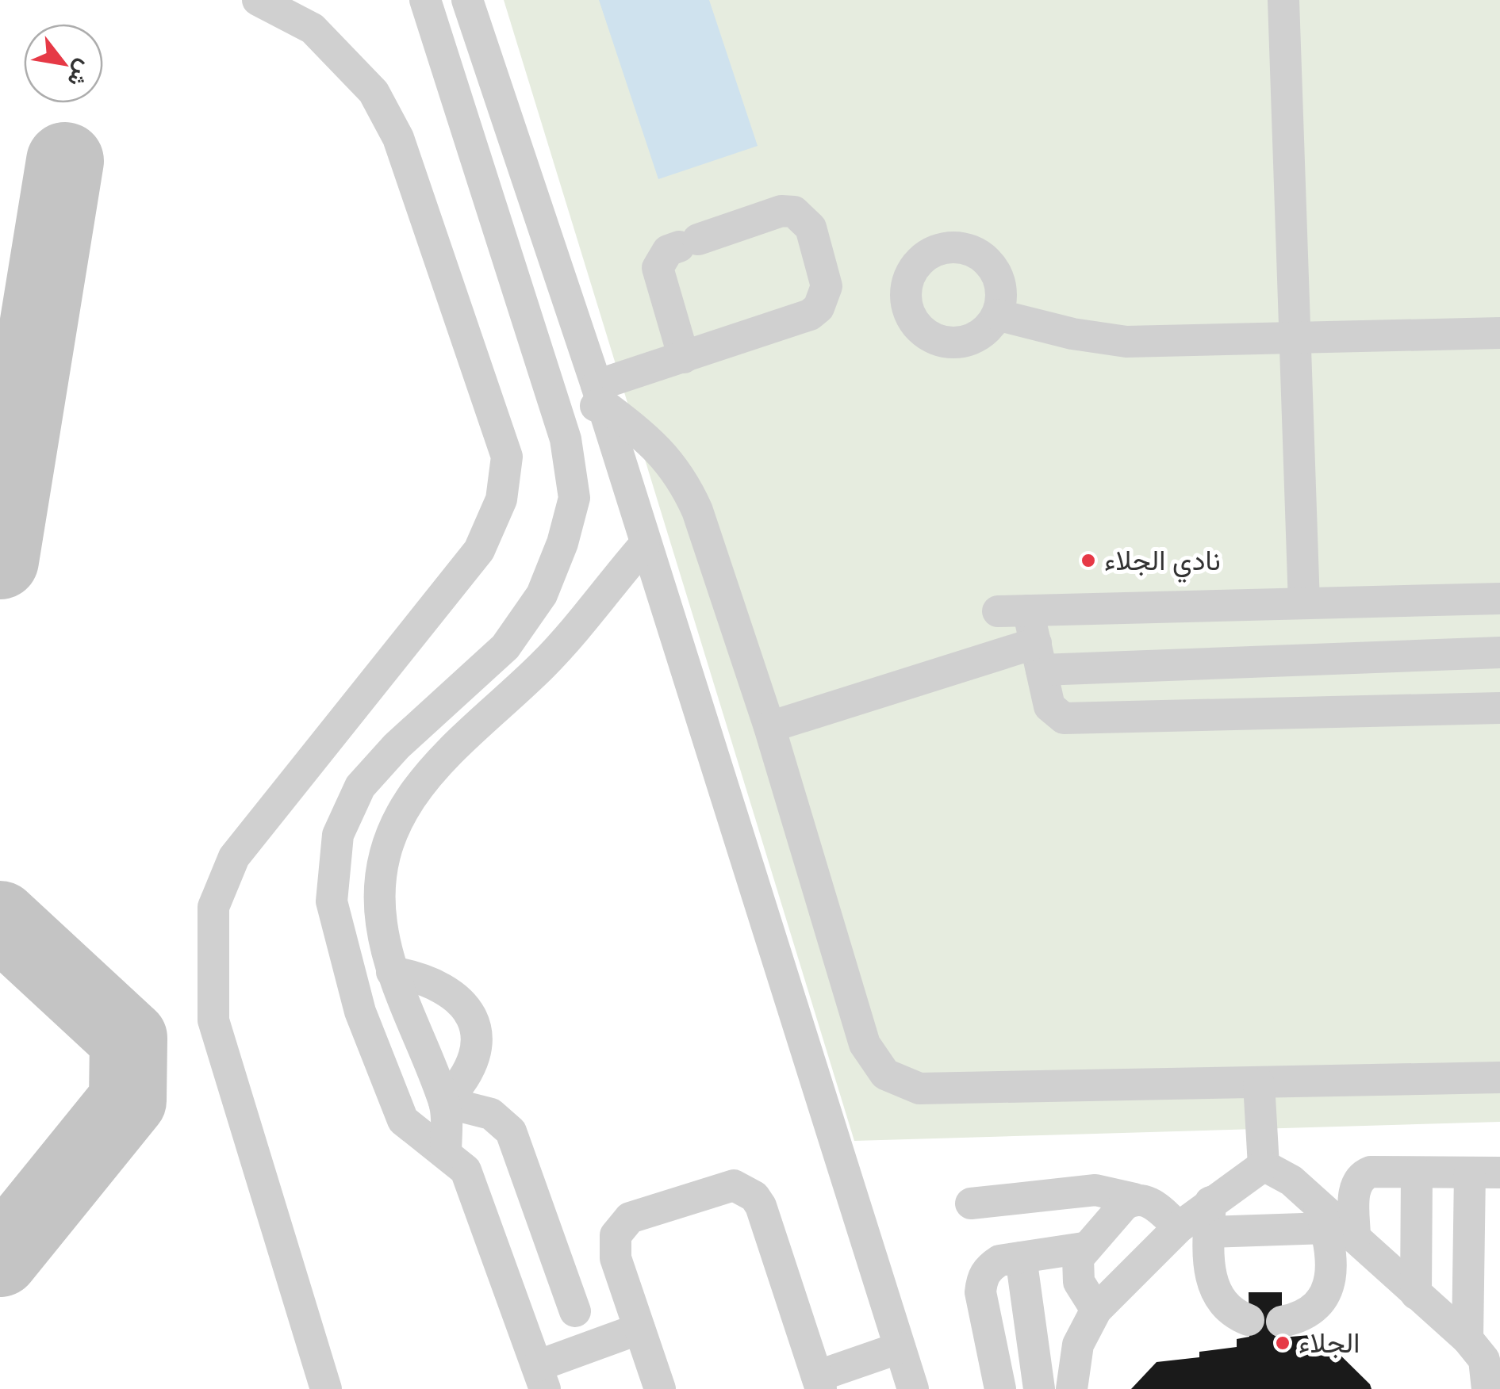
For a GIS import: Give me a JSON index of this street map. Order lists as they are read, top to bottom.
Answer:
{
  "places": ["نادي الجلاء", "الجلاء"],
  "north": "bottom right"
}
